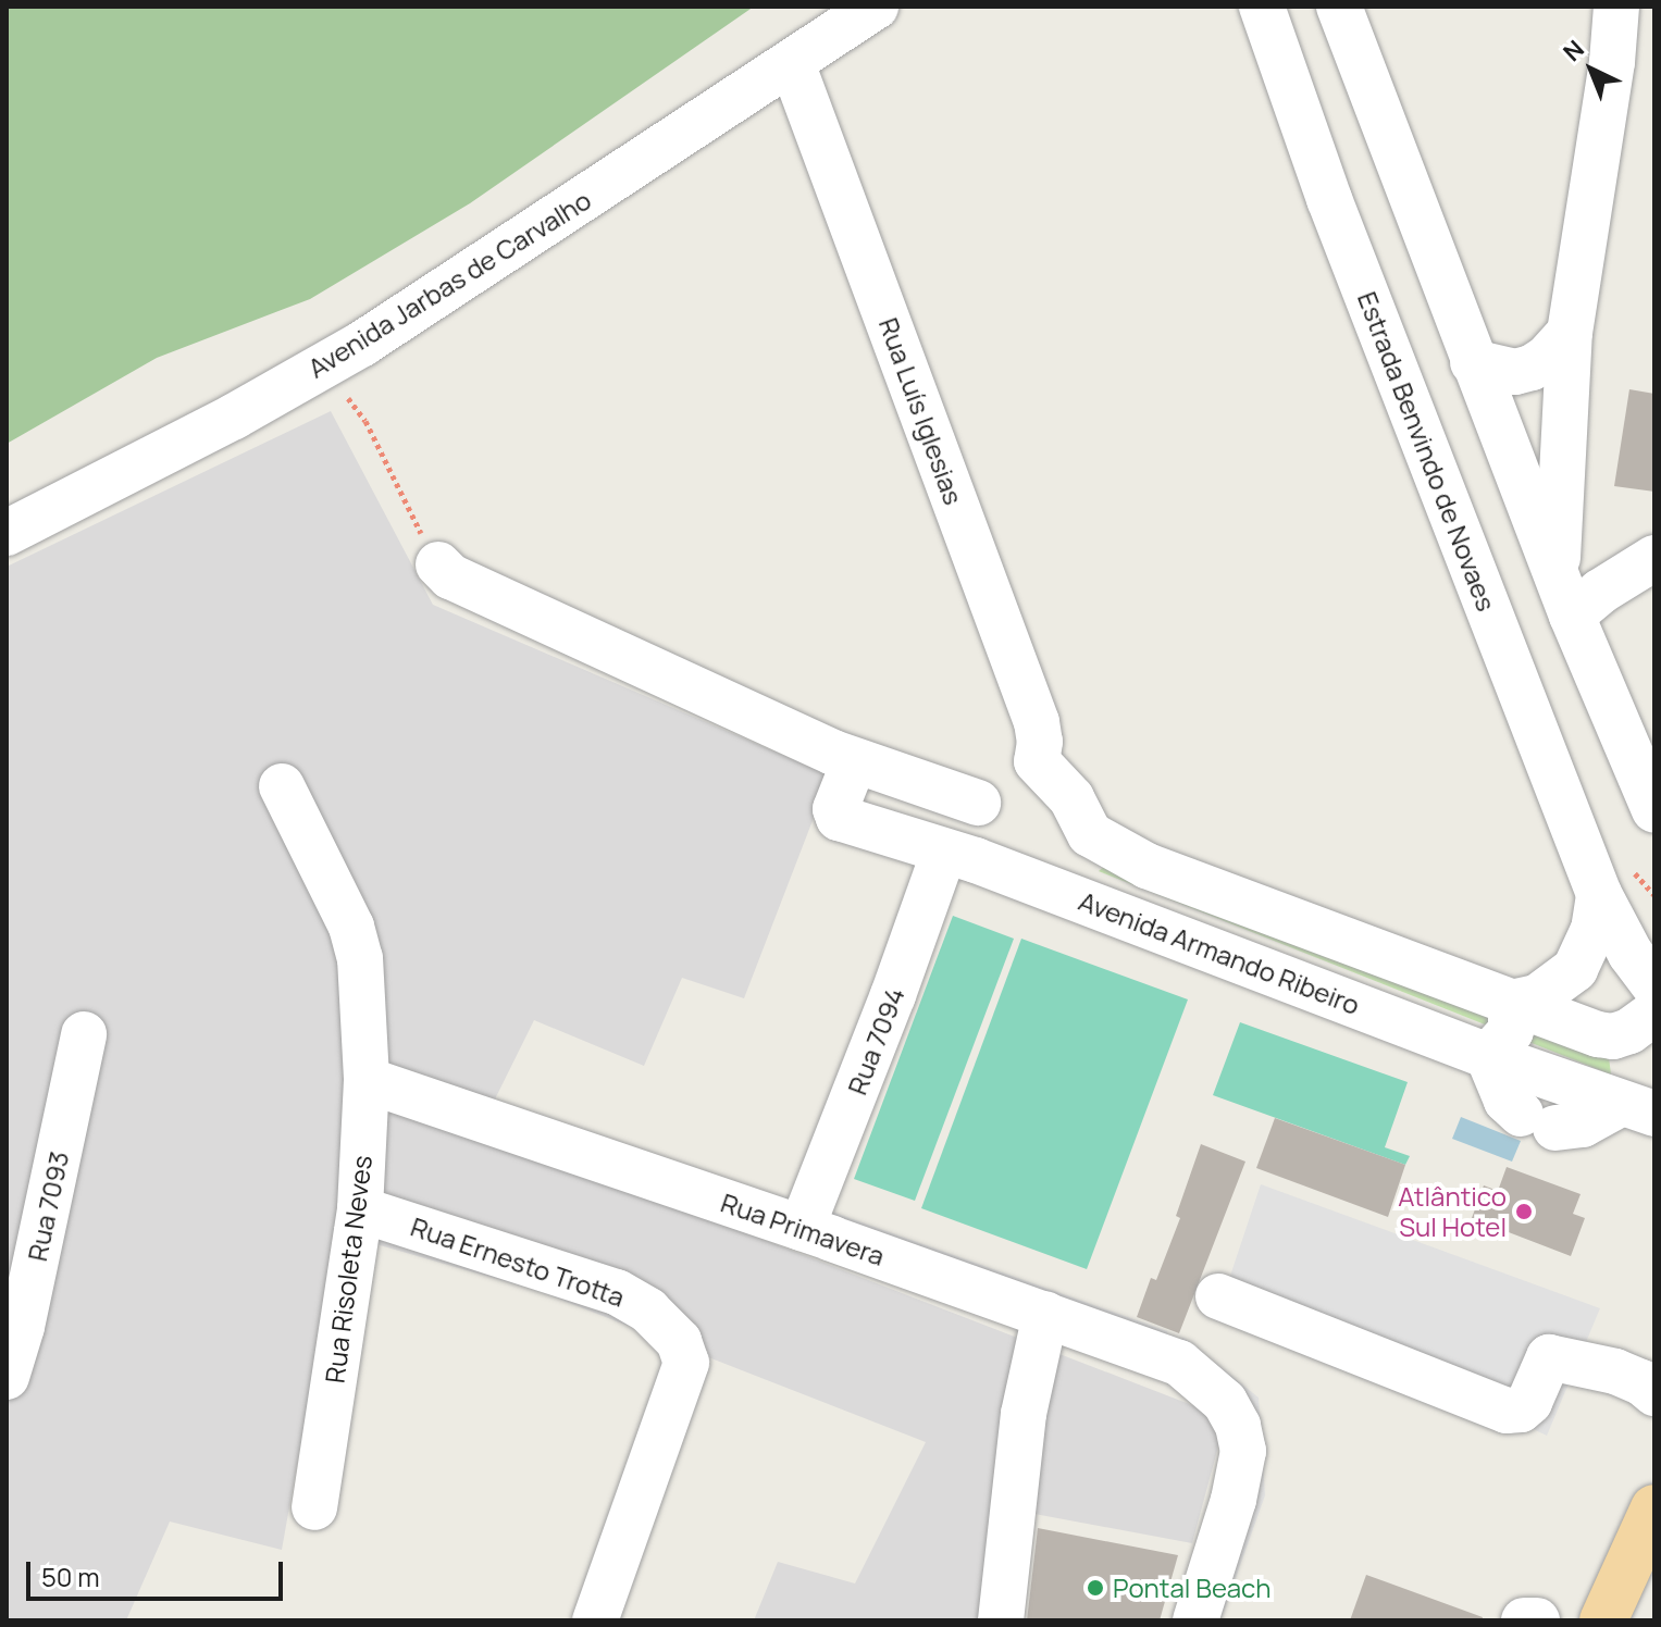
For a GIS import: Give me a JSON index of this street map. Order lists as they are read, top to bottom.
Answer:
{
  "streets": {
    "street": [
      "Avenida Jarbas de Carvalho",
      "Rua Luís Iglesias",
      "Estrada Benvindo de Novaes",
      "Avenida Armando Ribeiro",
      "Rua 7094",
      "Rua 7093",
      "Rua Primavera",
      "Rua Ernesto Trotta",
      "Rua Risoleta Neves"
    ]
  },
  "crossings": [
    ["Avenida Jarbas de Carvalho", "Rua Luís Iglesias"],
    ["Rua Luís Iglesias", "Avenida Armando Ribeiro"],
    ["Rua Luís Iglesias", "Rua 7094"],
    ["Avenida Armando Ribeiro", "Rua 7094"],
    ["Rua 7094", "Rua Primavera"],
    ["Rua Primavera", "Rua Risoleta Neves"],
    ["Rua Ernesto Trotta", "Rua Risoleta Neves"]
  ],
  "places": ["Atlântico Sul Hotel", "Pontal Beach"],
  "scale_bar": "50 m",
  "north": "top left"
}
